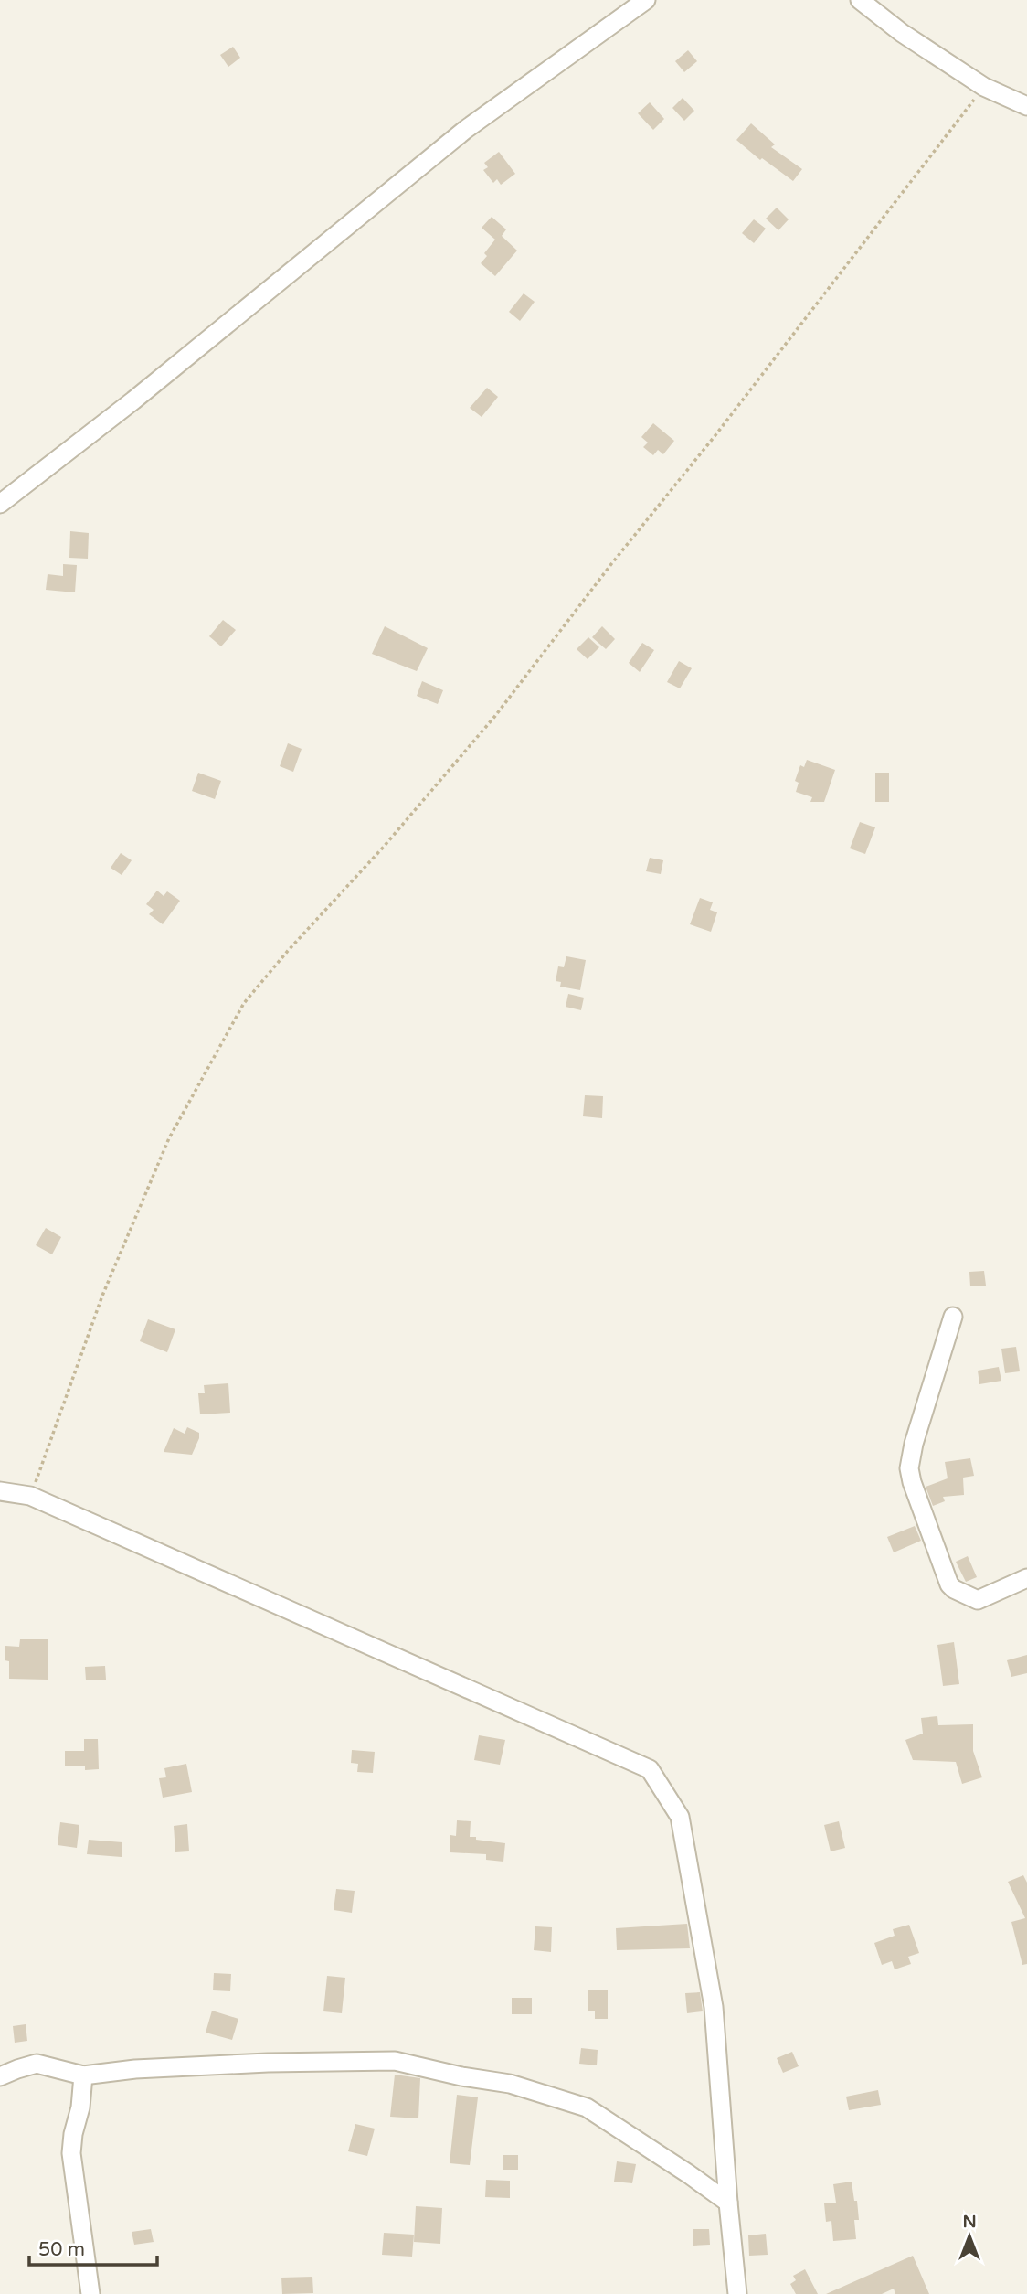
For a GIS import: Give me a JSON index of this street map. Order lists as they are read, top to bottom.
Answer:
{
  "scale_bar": "50 m",
  "north": "top"
}
